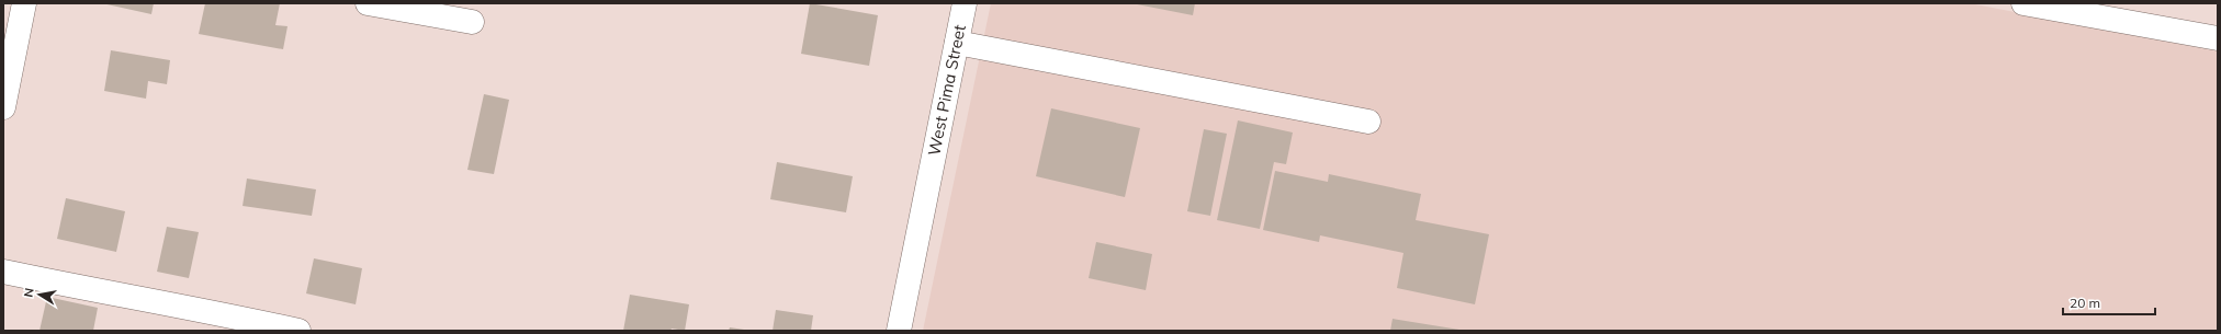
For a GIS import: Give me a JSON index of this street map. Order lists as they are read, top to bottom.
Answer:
{
  "streets": {
    "street": ["West Pima Street"]
  },
  "scale_bar": "20 m",
  "north": "left"
}
